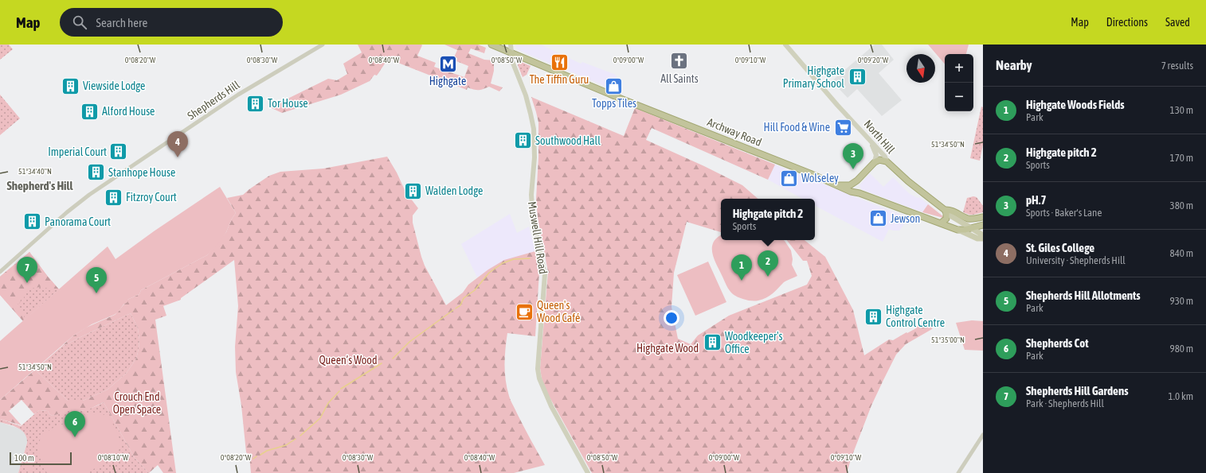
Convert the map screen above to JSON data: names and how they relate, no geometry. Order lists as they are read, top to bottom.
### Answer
{
  "streets": {
    "highway": ["Archway Road", "North Hill"],
    "main road": ["Muswell Hill Road"],
    "street": ["Shepherds Hill"]
  },
  "crossings": [
    ["Archway Road", "North Hill"],
    ["Archway Road", "Muswell Hill Road"]
  ],
  "districts": ["Shepherd's Hill"],
  "parks": ["Highgate Wood", "Queen’s Wood", "Crouch End Open Space"],
  "places": {
    "church": ["All Saints"],
    "restaurant": ["The Tiffin Guru"],
    "metro station": ["Highgate"],
    "building": [
      "Highgate Primary School",
      "Viewside Lodge",
      "Tor House",
      "Alford House",
      "Southwood Hall",
      "Imperial Court",
      "Stanhope House",
      "Walden Lodge",
      "Fitzroy Court",
      "Panorama Court",
      "Highgate Control Centre",
      "Woodkeeper's Office"
    ],
    "shop": ["Topps Tiles", "Wolseley", "Jewson"],
    "supermarket": ["Hill Food & Wine"],
    "cafe": ["Queen's Wood Café"]
  },
  "scale_bar": "100 m",
  "north": "bottom",
  "page": {
    "header": "Map",
    "search": "Search here",
    "nav": ["Map", "Directions", "Saved"],
    "heading": ["Nearby", "7 results"],
    "map_buttons": ["+", "−"],
    "list": [
      {
        "mark": "1",
        "name": "Highgate Woods Fields",
        "note": "Park",
        "value": "130 m"
      },
      {
        "mark": "2",
        "name": "Highgate pitch 2",
        "note": "Sports",
        "value": "170 m"
      },
      {
        "mark": "3",
        "name": "pH.7",
        "note": "Sports · Baker's Lane",
        "value": "380 m"
      },
      {
        "mark": "4",
        "name": "St. Giles College",
        "note": "University · Shepherds Hill",
        "value": "840 m"
      },
      {
        "mark": "5",
        "name": "Shepherds Hill Allotments",
        "note": "Park",
        "value": "930 m"
      },
      {
        "mark": "6",
        "name": "Shepherds Cot",
        "note": "Park",
        "value": "980 m"
      },
      {
        "mark": "7",
        "name": "Shepherds Hill Gardens",
        "note": "Park · Shepherds Hill",
        "value": "1.0 km"
      }
    ],
    "pins": [
      "4",
      "3",
      "2",
      "1",
      "7",
      "5",
      "6"
    ],
    "popup": ["Highgate pitch 2", "Sports"],
    "scale": "100 m"
  },
  "coordinates": [
    "0°08'20\"W",
    "0°08'30\"W",
    "0°08'40\"W",
    "0°08'50\"W",
    "0°09'00\"W",
    "0°09'10\"W",
    "0°09'20\"W",
    "51°34'50\"N",
    "51°34'40\"N",
    "51°35'00\"N",
    "0°08'10\"W"
  ]
}
